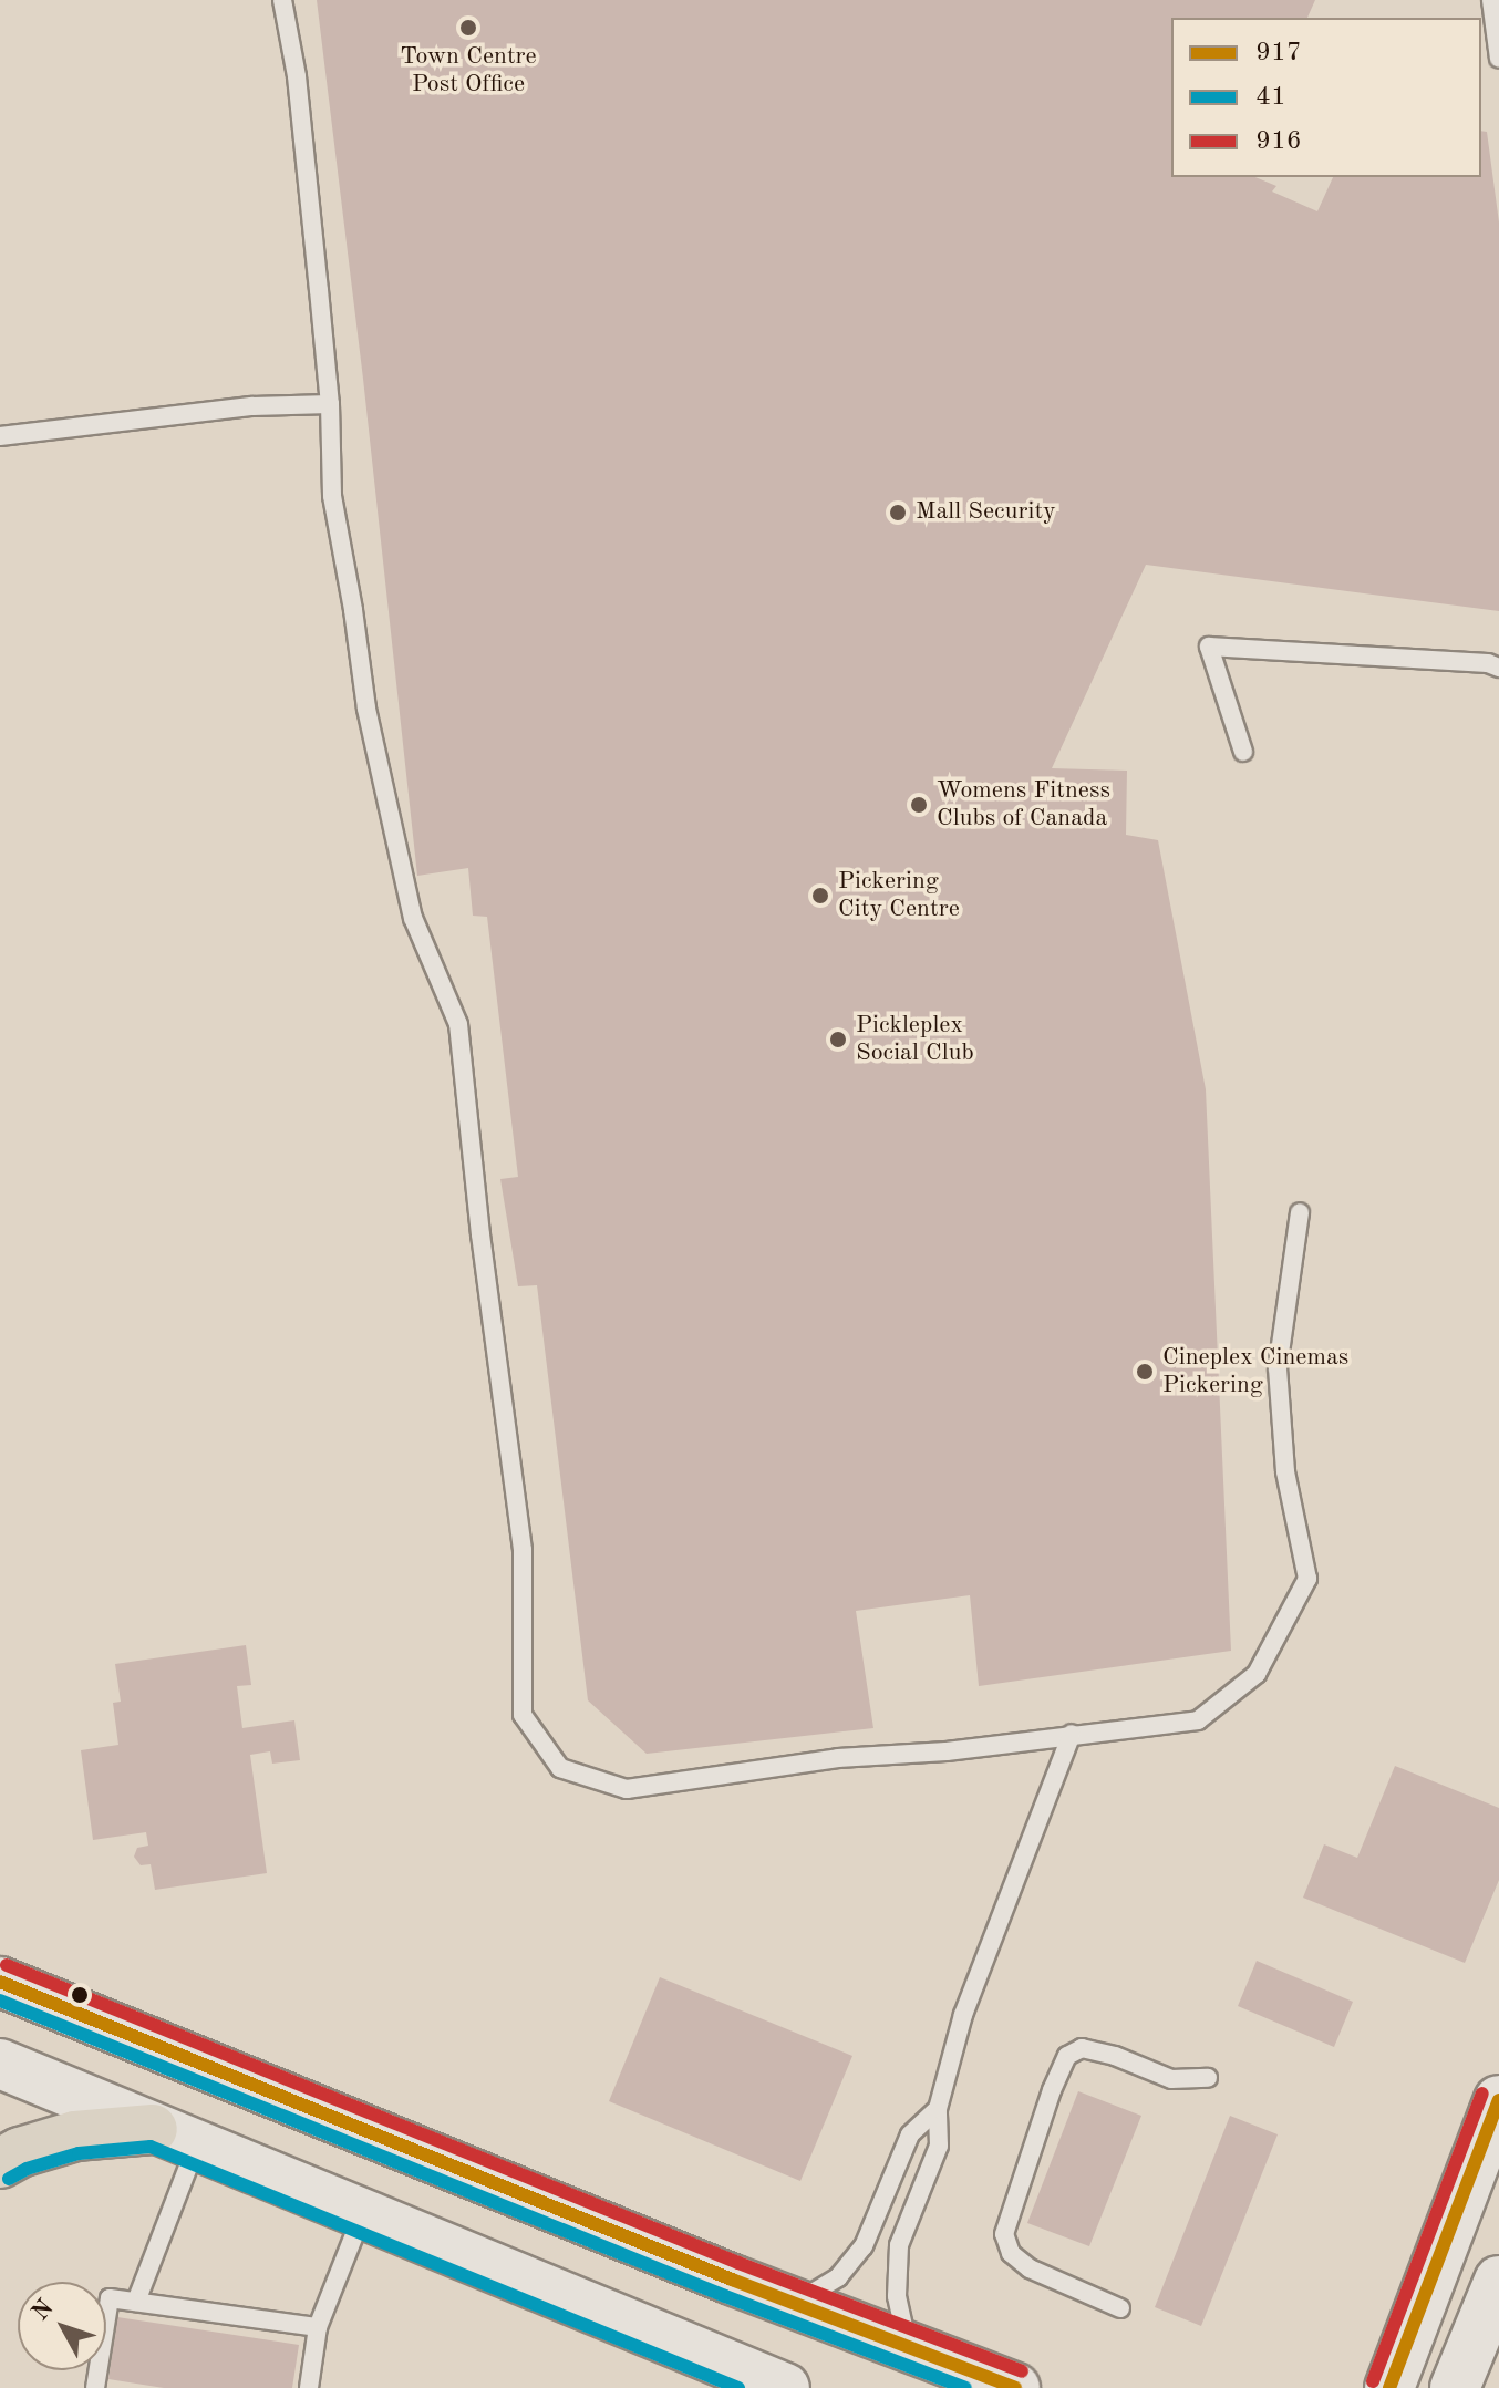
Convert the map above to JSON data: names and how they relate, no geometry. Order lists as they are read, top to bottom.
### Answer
{
  "places": [
    "Town Centre Post Office",
    "Mall Security",
    "Womens Fitness Clubs of Canada",
    "Pickering City Centre",
    "Pickleplex Social Club",
    "Cineplex Cinemas Pickering"
  ],
  "lines": ["transit line 916", "transit line 917", "transit line 41"],
  "legend": ["917", "41", "916"],
  "north": "top left"
}
